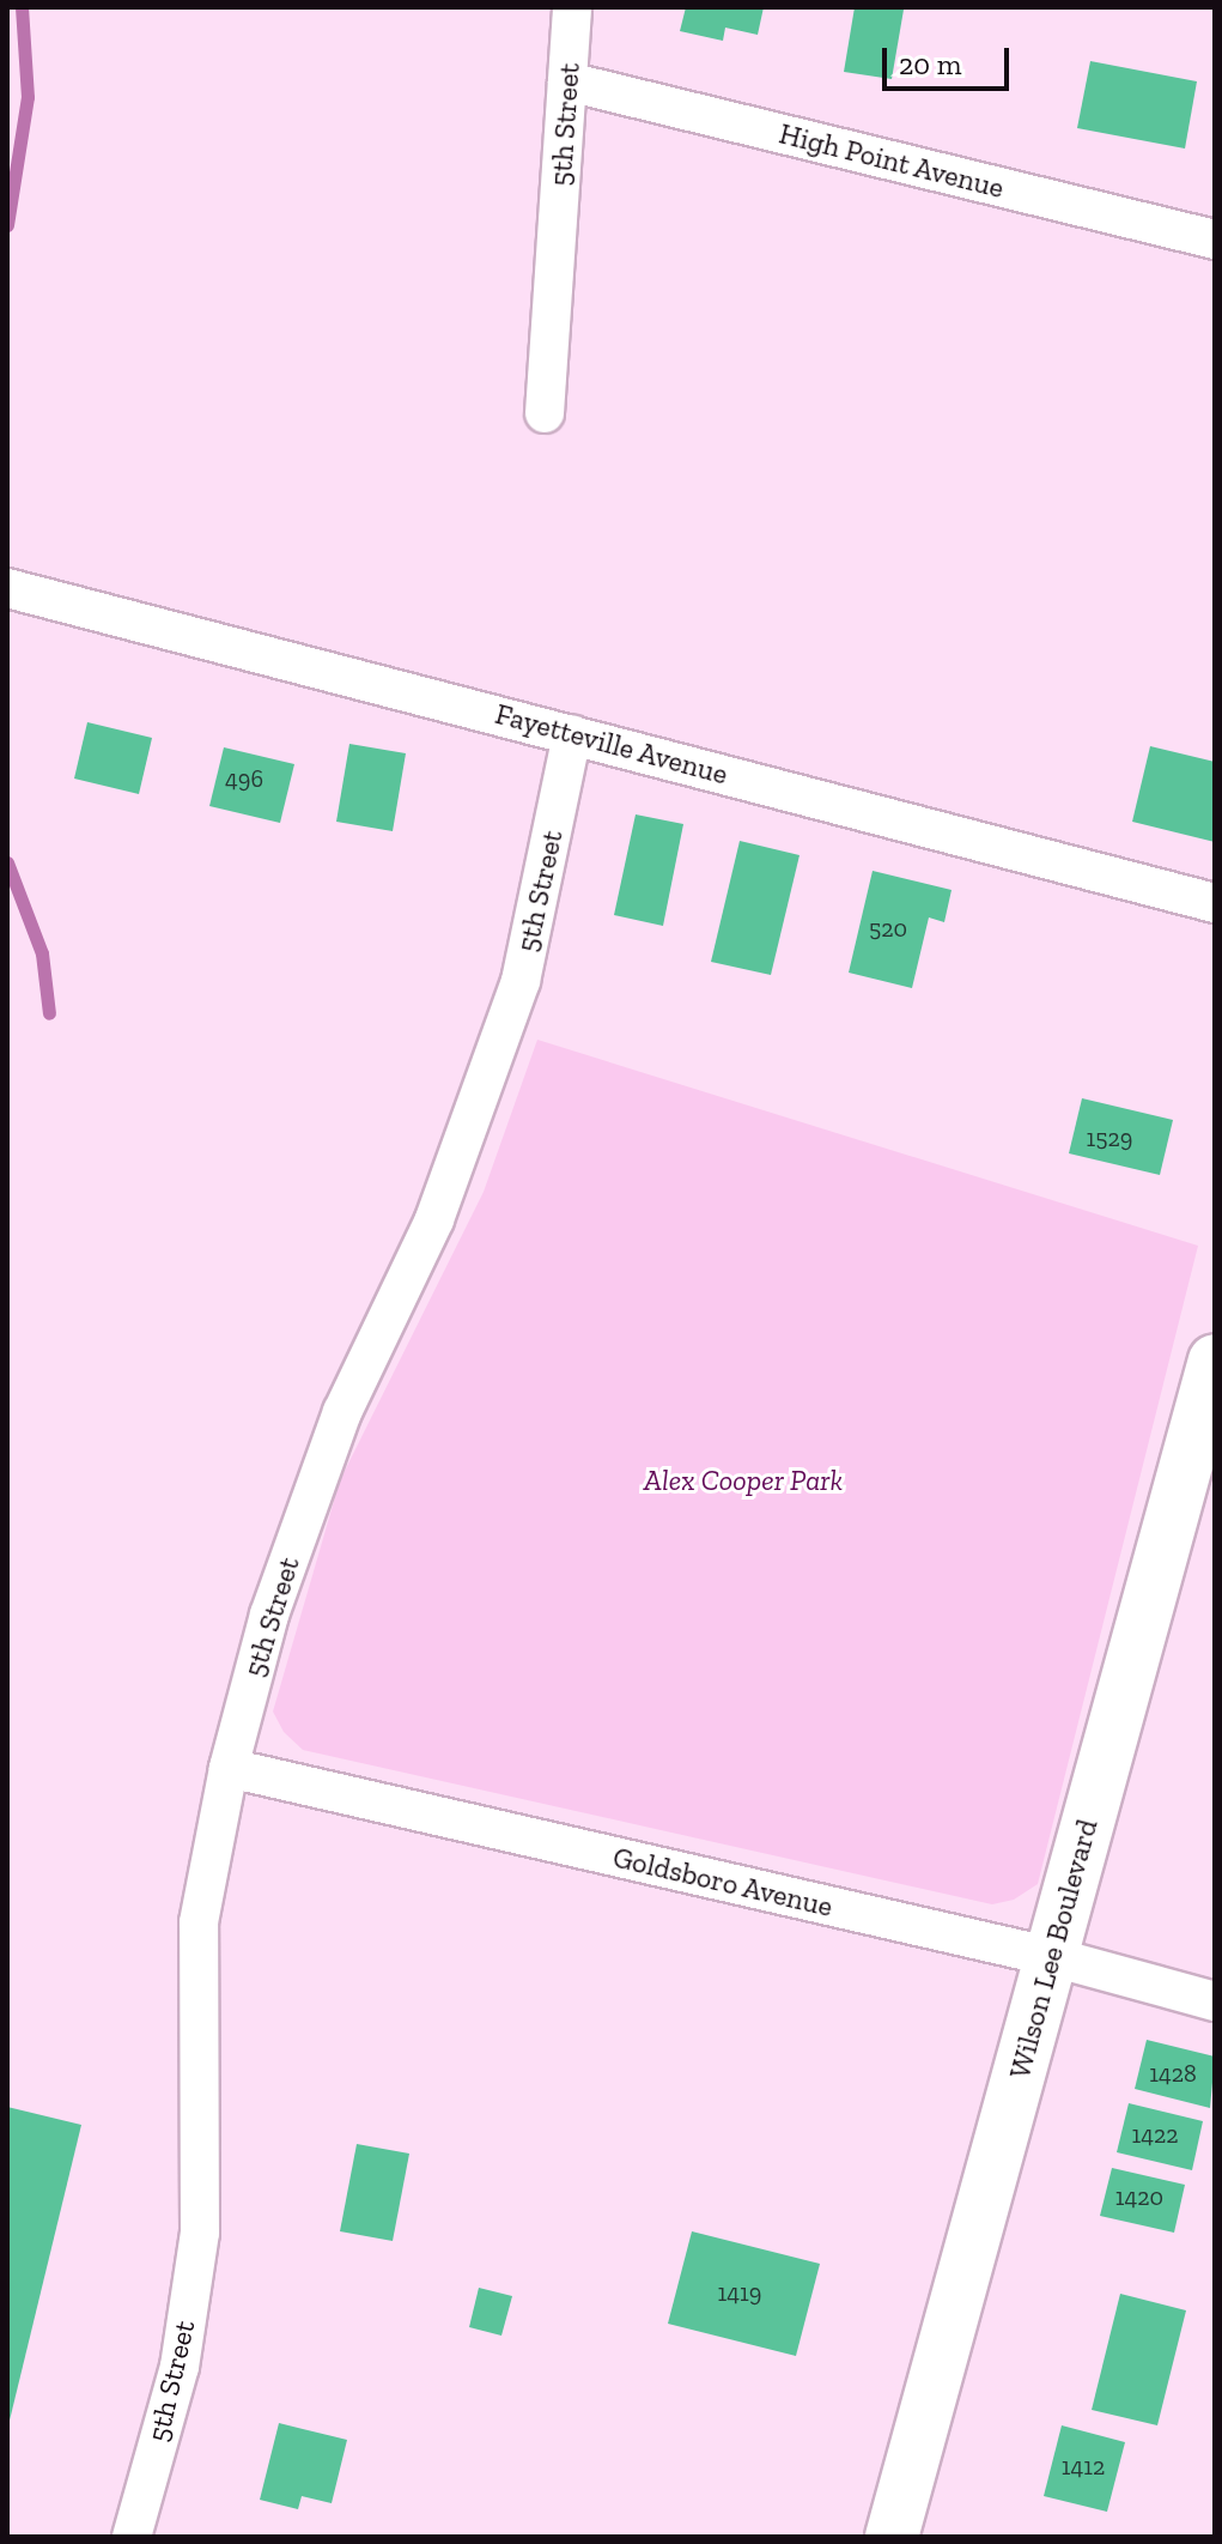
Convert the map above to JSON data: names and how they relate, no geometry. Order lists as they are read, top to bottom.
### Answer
{
  "streets": {
    "street": [
      "5th Street",
      "High Point Avenue",
      "Fayetteville Avenue",
      "Goldsboro Avenue",
      "Wilson Lee Boulevard"
    ]
  },
  "crossings": [
    ["5th Street", "High Point Avenue"],
    ["5th Street", "Fayetteville Avenue"],
    ["5th Street", "Goldsboro Avenue"],
    ["Goldsboro Avenue", "Wilson Lee Boulevard"]
  ],
  "parks": ["Alex Cooper Park"],
  "house_numbers": [
    "496",
    "520",
    "1529",
    "1428",
    "1422",
    "1420",
    "1419",
    "1412"
  ],
  "scale_bar": "20 m"
}
